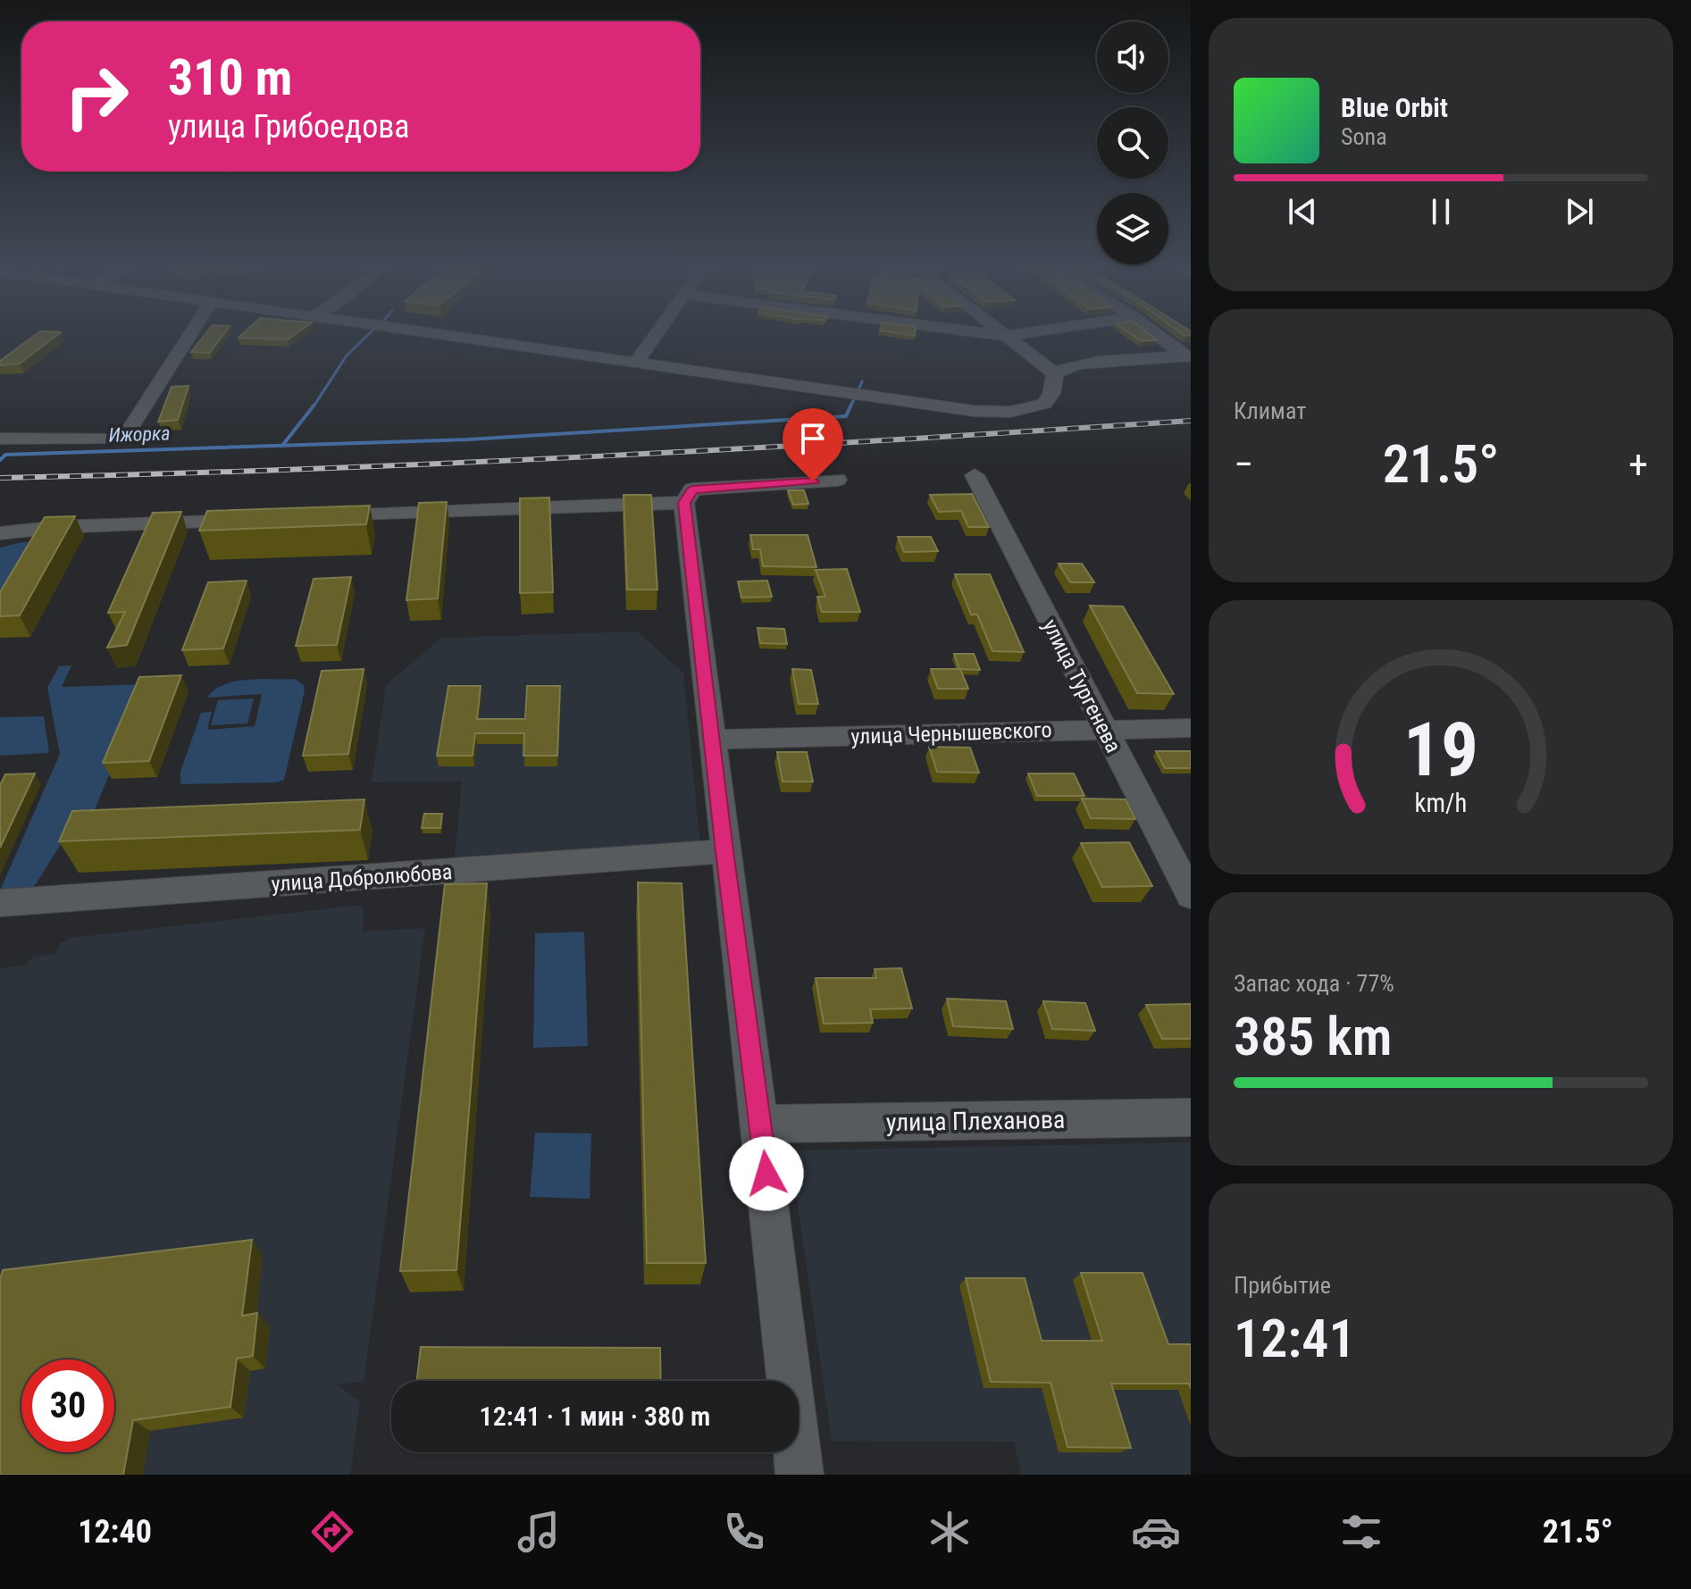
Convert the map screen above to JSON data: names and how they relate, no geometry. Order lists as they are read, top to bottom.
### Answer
{
  "streets": {
    "street": [
      "улица Тургенева",
      "улица Чернышевского",
      "улица Добролюбова",
      "улица Плеханова"
    ]
  },
  "crossings": [
    ["улица Тургенева", "улица Чернышевского"]
  ],
  "water": ["Ижорка"],
  "page": {
    "turn": ["310 m", "улица Грибоедова"],
    "song": ["Blue Orbit", "Sona"],
    "tile": [
      "Климат",
      ["Запас хода · 77%", "385 km"],
      ["Прибытие", "12:41"]
    ],
    "heat": ["−", "21.5°", "+"],
    "limit": "30",
    "trip": "12:41 · 1 мин · 380 m",
    "tabs": ["12:40", "21.5°"],
    "gauge": ["19", "km/h"]
  }
}
